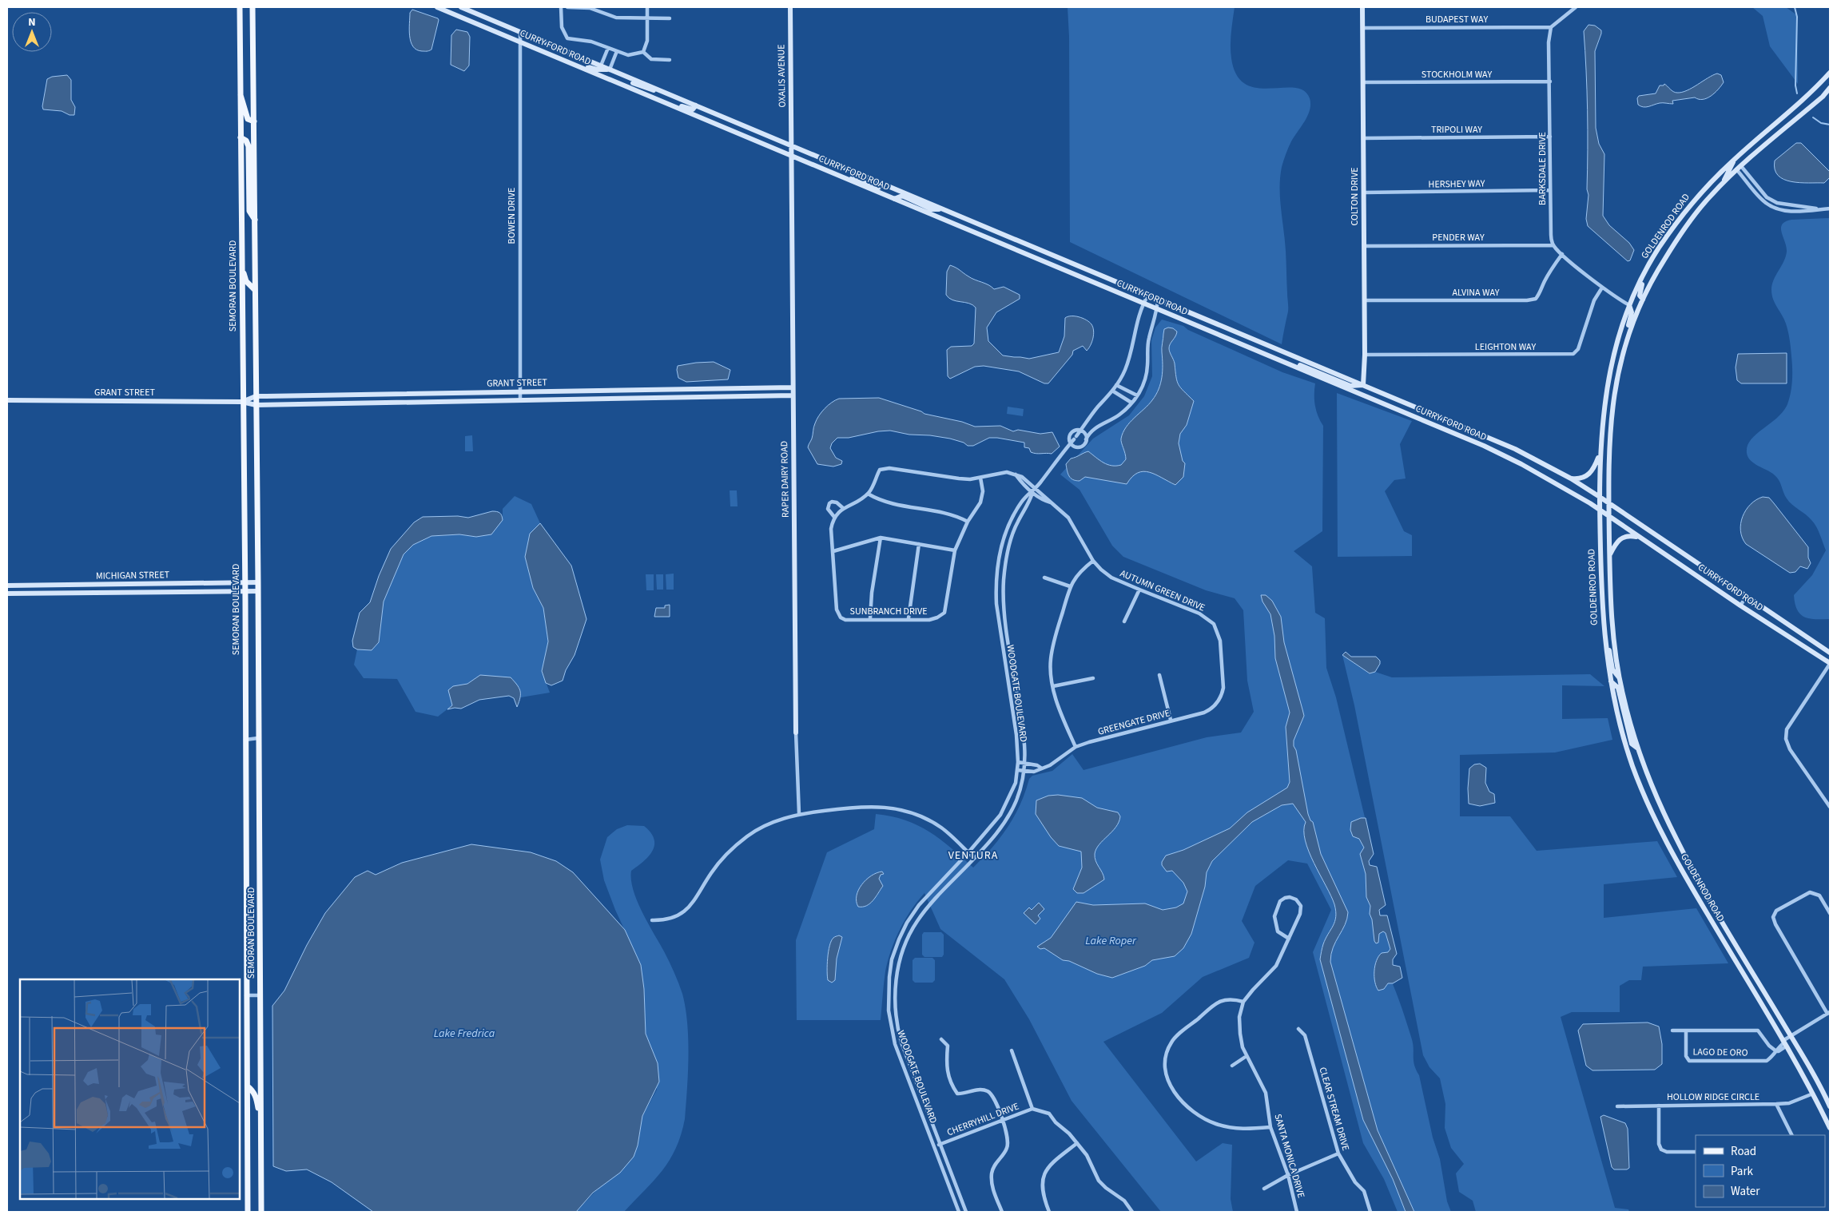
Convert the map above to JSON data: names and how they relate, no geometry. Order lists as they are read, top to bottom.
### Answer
{
  "streets": {
    "main road": [
      "CURRY FORD ROAD",
      "OXALIS AVENUE",
      "COLTON DRIVE",
      "GOLDENROD ROAD",
      "SEMORAN BOULEVARD",
      "GRANT STREET",
      "RAPER DAIRY ROAD",
      "MICHIGAN STREET"
    ],
    "street": [
      "BUDAPEST WAY",
      "STOCKHOLM WAY",
      "TRIPOLI WAY",
      "BARKSDALE DRIVE",
      "HERSHEY WAY",
      "BOWEN DRIVE",
      "PENDER WAY",
      "ALVINA WAY",
      "LEIGHTON WAY",
      "AUTUMN GREEN DRIVE",
      "SUNBRANCH DRIVE",
      "WOODGATE BOULEVARD",
      "GREENGATE DRIVE",
      "LAGO DE ORO",
      "HOLLOW RIDGE CIRCLE",
      "CLEAR STREAM DRIVE",
      "CHERRYHILL DRIVE",
      "SANTA MONICA DRIVE"
    ]
  },
  "crossings": [
    ["BUDAPEST WAY", "BARKSDALE DRIVE"],
    ["BUDAPEST WAY", "COLTON DRIVE"],
    ["CURRY FORD ROAD", "OXALIS AVENUE"],
    ["CURRY FORD ROAD", "COLTON DRIVE"],
    ["CURRY FORD ROAD", "BOWEN DRIVE"],
    ["CURRY FORD ROAD", "GOLDENROD ROAD"],
    ["CURRY FORD ROAD", "RAPER DAIRY ROAD"],
    ["CURRY FORD ROAD", "WOODGATE BOULEVARD"],
    ["STOCKHOLM WAY", "BARKSDALE DRIVE"],
    ["STOCKHOLM WAY", "COLTON DRIVE"],
    ["OXALIS AVENUE", "RAPER DAIRY ROAD"],
    ["TRIPOLI WAY", "BARKSDALE DRIVE"],
    ["TRIPOLI WAY", "COLTON DRIVE"],
    ["BARKSDALE DRIVE", "HERSHEY WAY"],
    ["BARKSDALE DRIVE", "PENDER WAY"],
    ["HERSHEY WAY", "COLTON DRIVE"],
    ["COLTON DRIVE", "PENDER WAY"],
    ["COLTON DRIVE", "ALVINA WAY"],
    ["COLTON DRIVE", "LEIGHTON WAY"],
    ["BOWEN DRIVE", "GRANT STREET"],
    ["GOLDENROD ROAD", "LAGO DE ORO"],
    ["GOLDENROD ROAD", "HOLLOW RIDGE CIRCLE"],
    ["SEMORAN BOULEVARD", "GRANT STREET"],
    ["SEMORAN BOULEVARD", "MICHIGAN STREET"],
    ["GRANT STREET", "RAPER DAIRY ROAD"],
    ["AUTUMN GREEN DRIVE", "WOODGATE BOULEVARD"],
    ["AUTUMN GREEN DRIVE", "GREENGATE DRIVE"],
    ["WOODGATE BOULEVARD", "GREENGATE DRIVE"],
    ["WOODGATE BOULEVARD", "CHERRYHILL DRIVE"]
  ],
  "districts": ["VENTURA"],
  "water": ["Lake Roper", "Lake Fredrica"],
  "legend": ["Road", "Park", "Water"],
  "north": "top"
}
